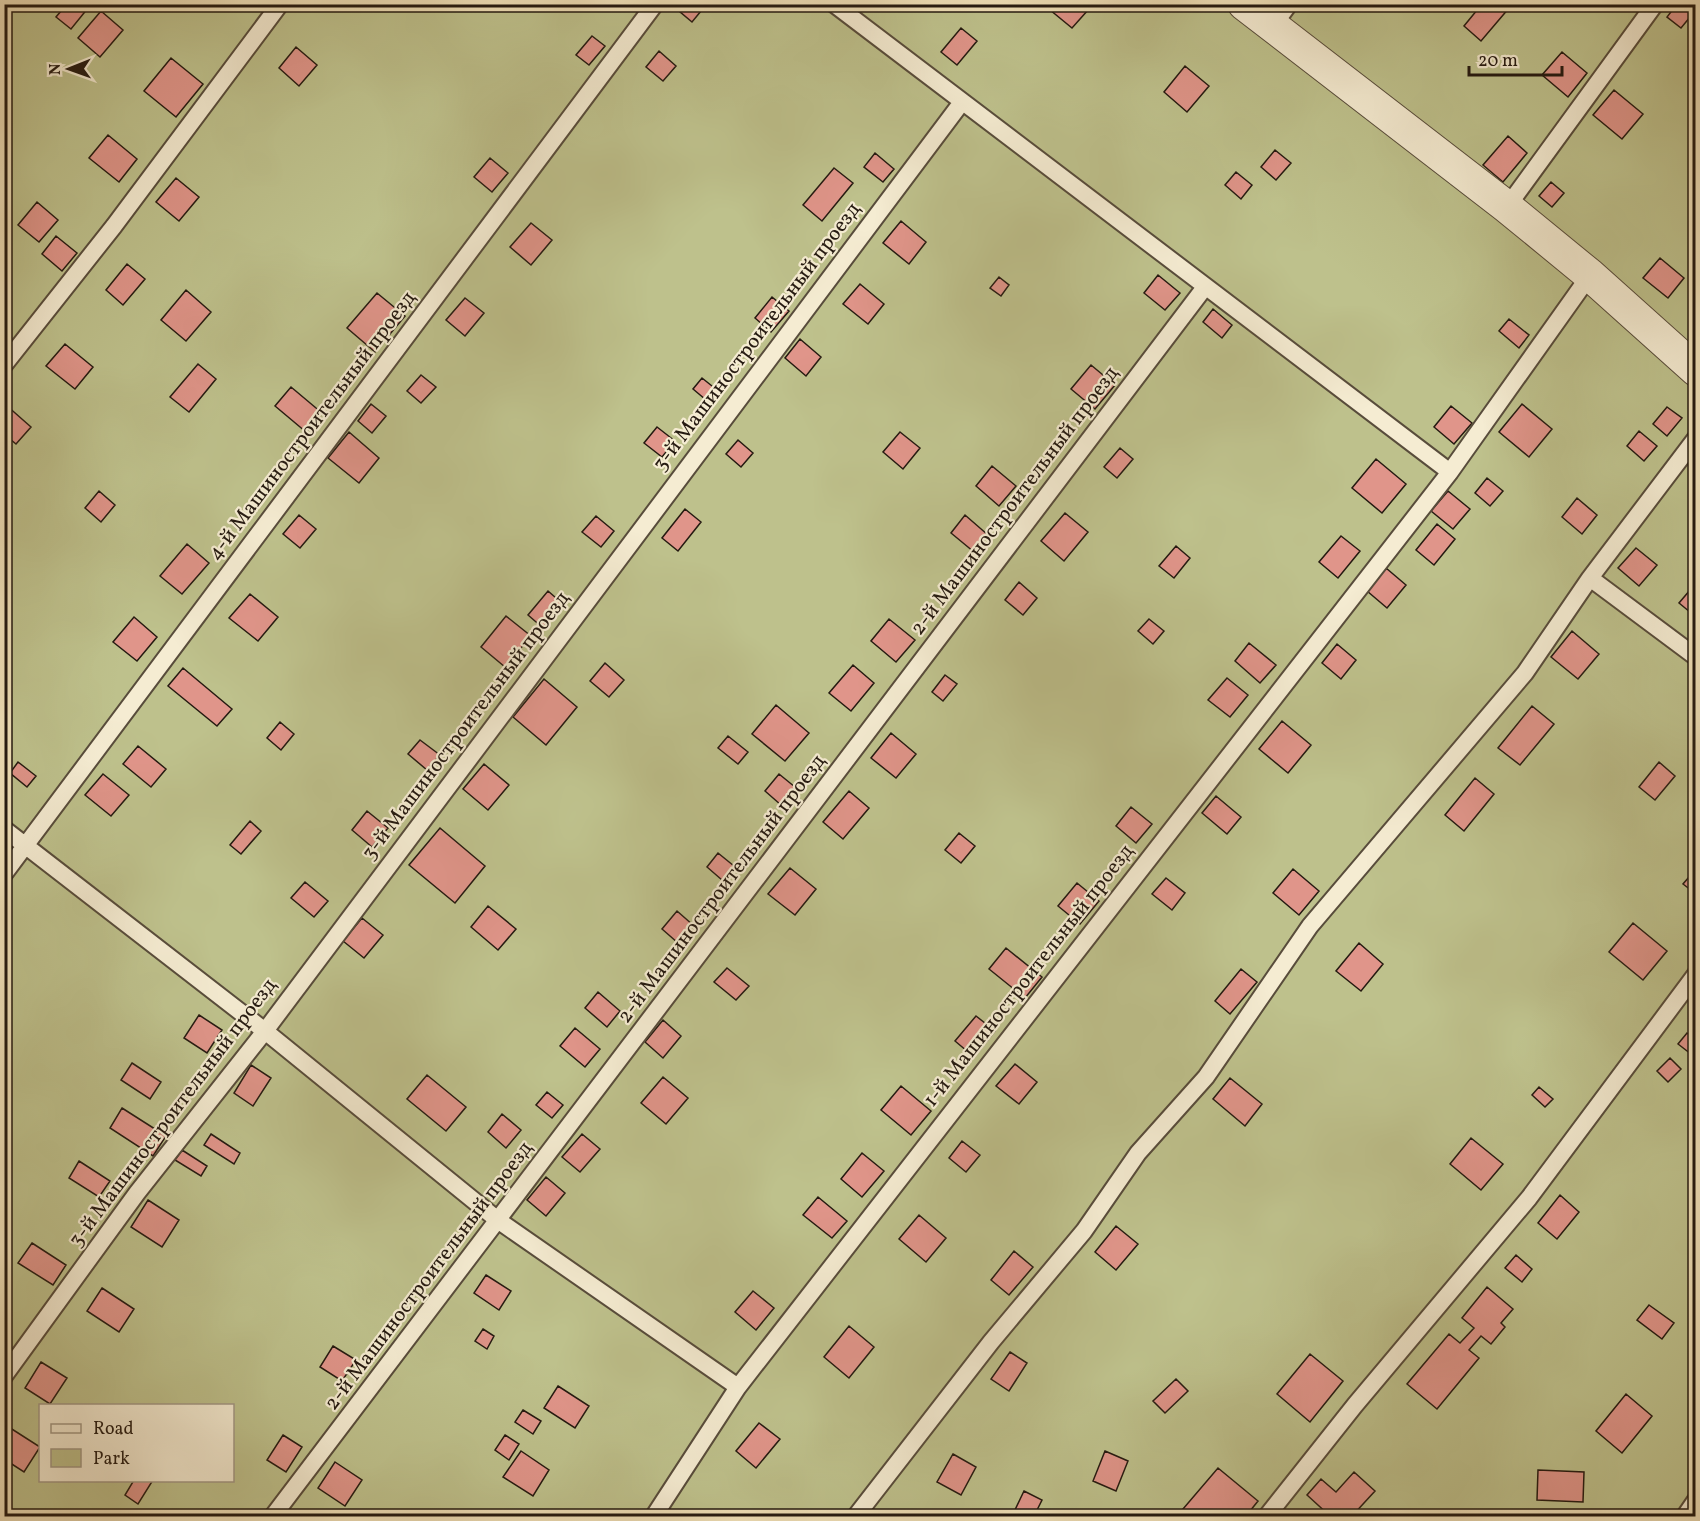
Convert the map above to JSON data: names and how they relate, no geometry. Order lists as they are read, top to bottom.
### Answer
{
  "streets": {
    "lane": [
      "3-й Машиностроительный проезд",
      "4-й Машиностроительный проезд",
      "2-й Машиностроительный проезд",
      "1-й Машиностроительный проезд"
    ]
  },
  "legend": ["Road", "Park"],
  "scale_bar": "20 m",
  "north": "left"
}
